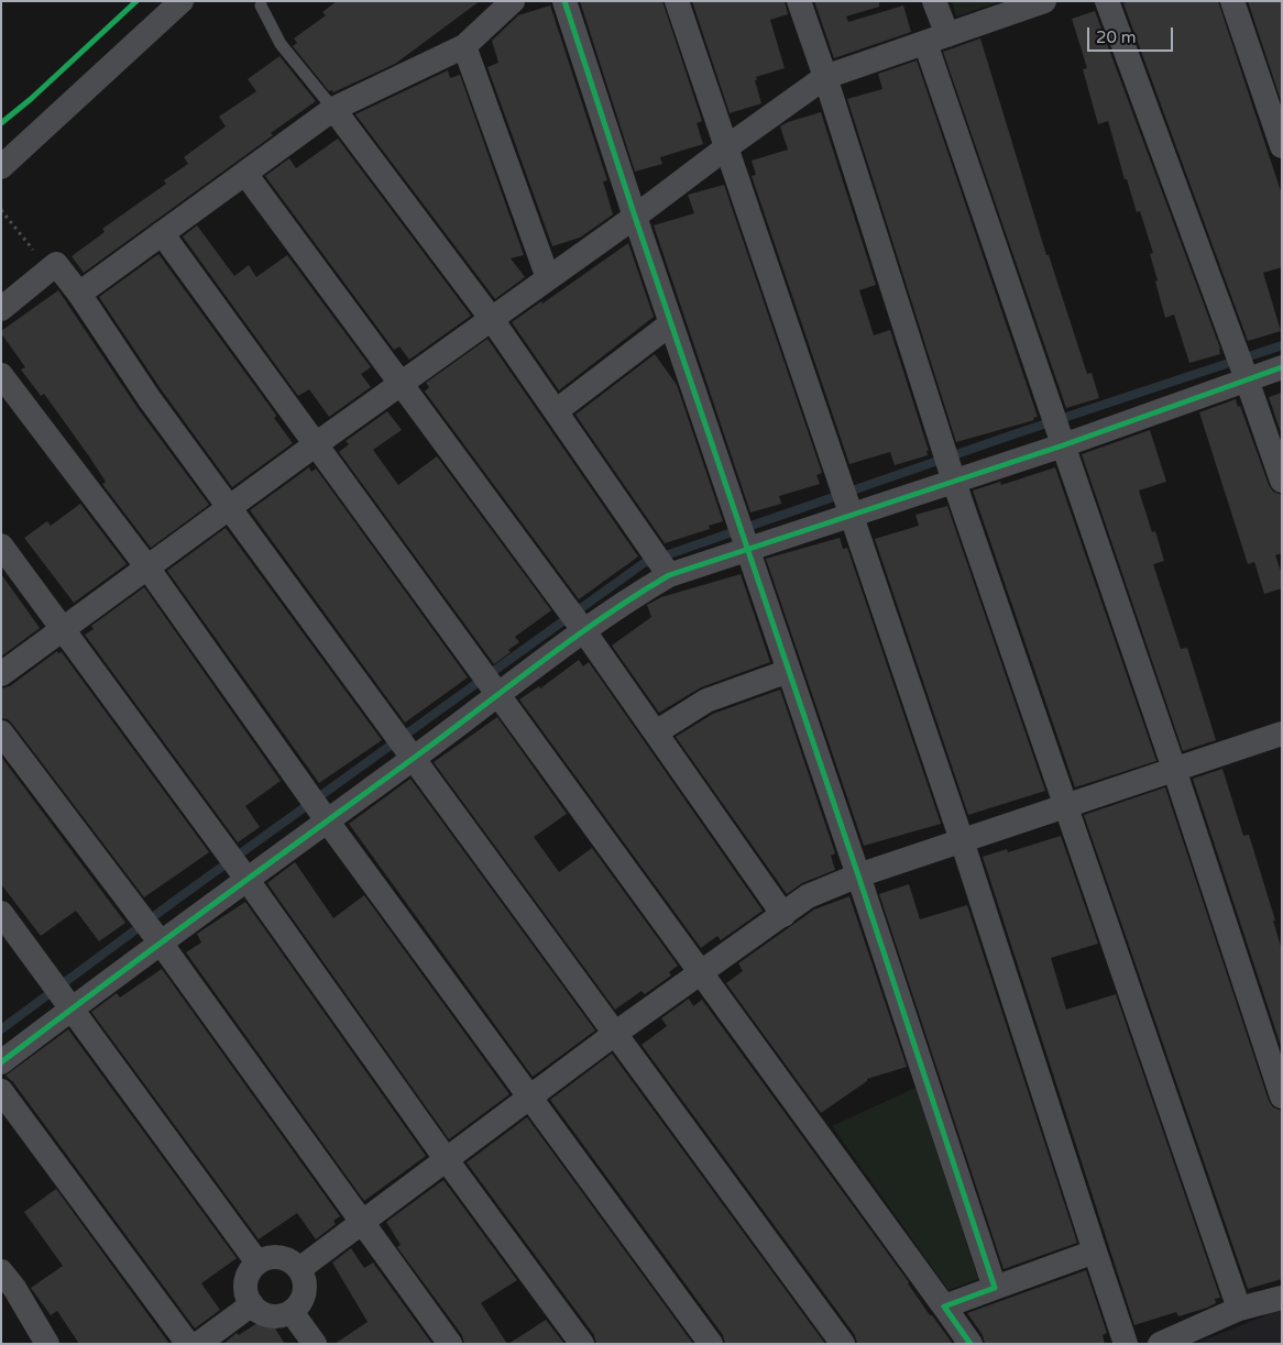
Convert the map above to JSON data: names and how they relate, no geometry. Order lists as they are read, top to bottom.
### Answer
{
  "scale_bar": "20 m"
}
